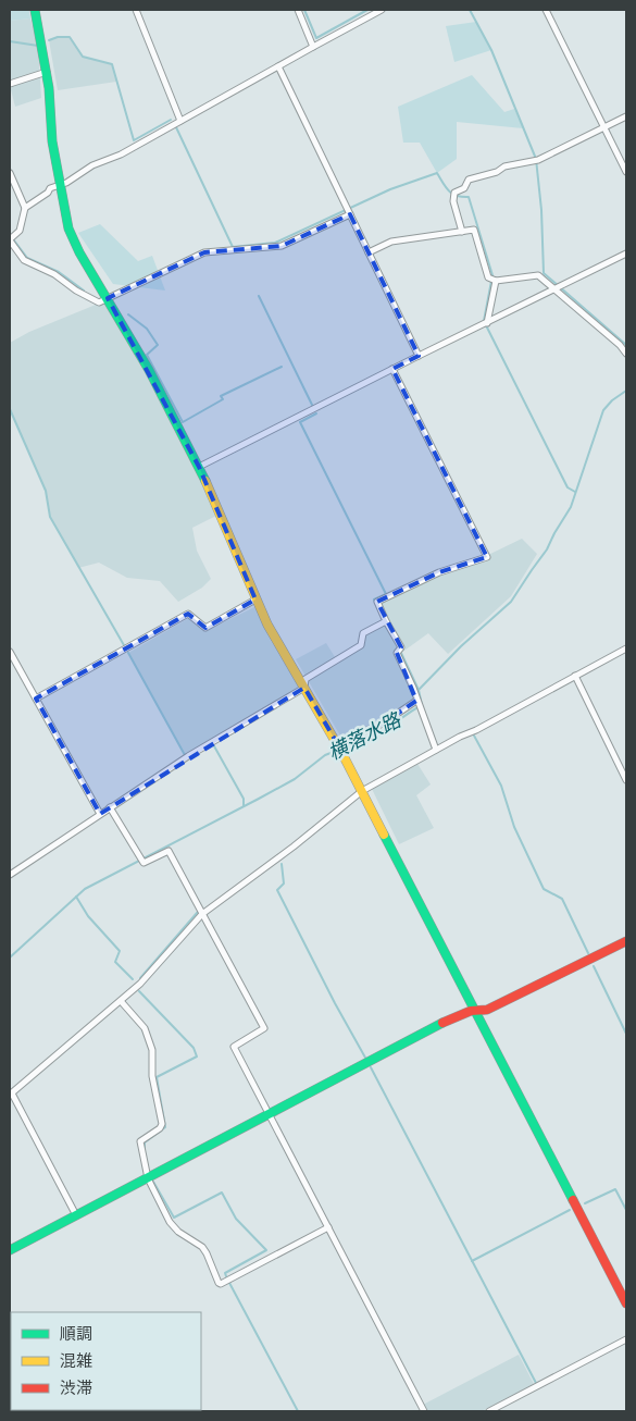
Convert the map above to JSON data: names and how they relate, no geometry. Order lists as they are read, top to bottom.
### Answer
{
  "water": ["横落水路"],
  "legend": ["順調", "混雑", "渋滞"]
}
